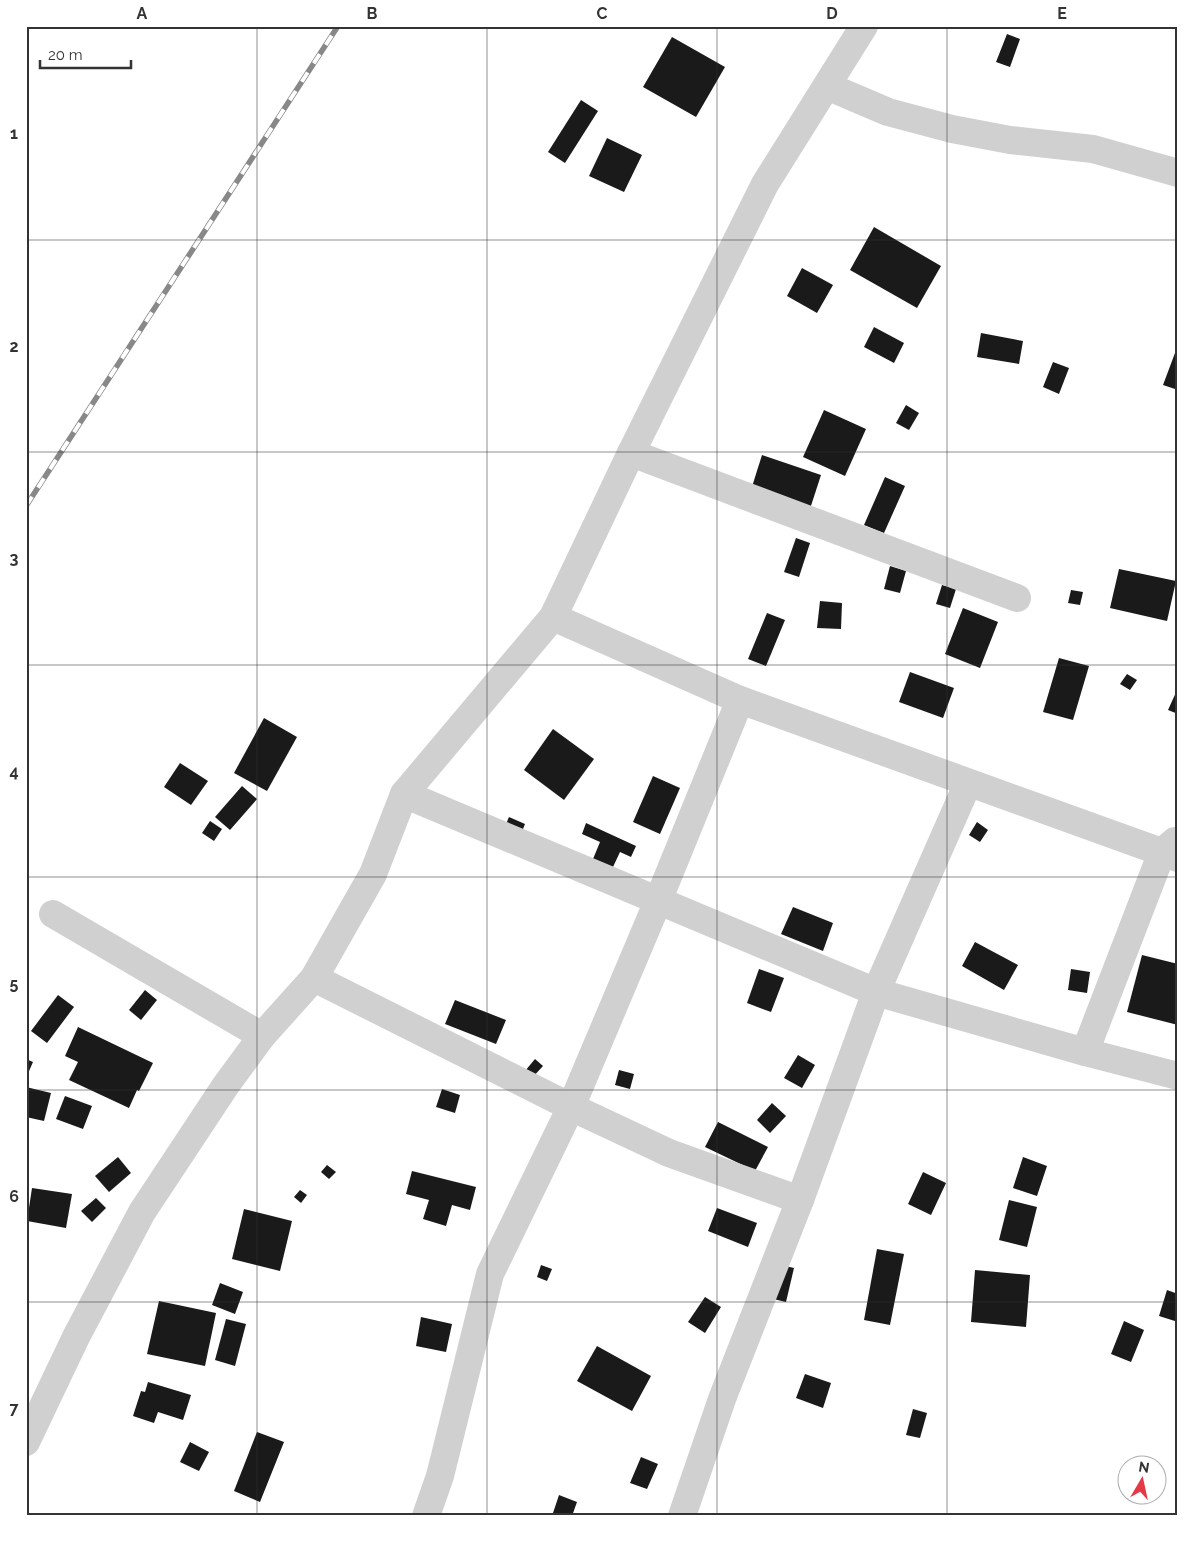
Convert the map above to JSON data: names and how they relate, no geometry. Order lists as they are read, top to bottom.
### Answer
{
  "scale_bar": "20 m",
  "north": "top",
  "grid": {
    "columns": [
      "A",
      "B",
      "C",
      "D",
      "E"
    ],
    "rows": [
      "1",
      "2",
      "3",
      "4",
      "5",
      "6",
      "7"
    ]
  }
}
